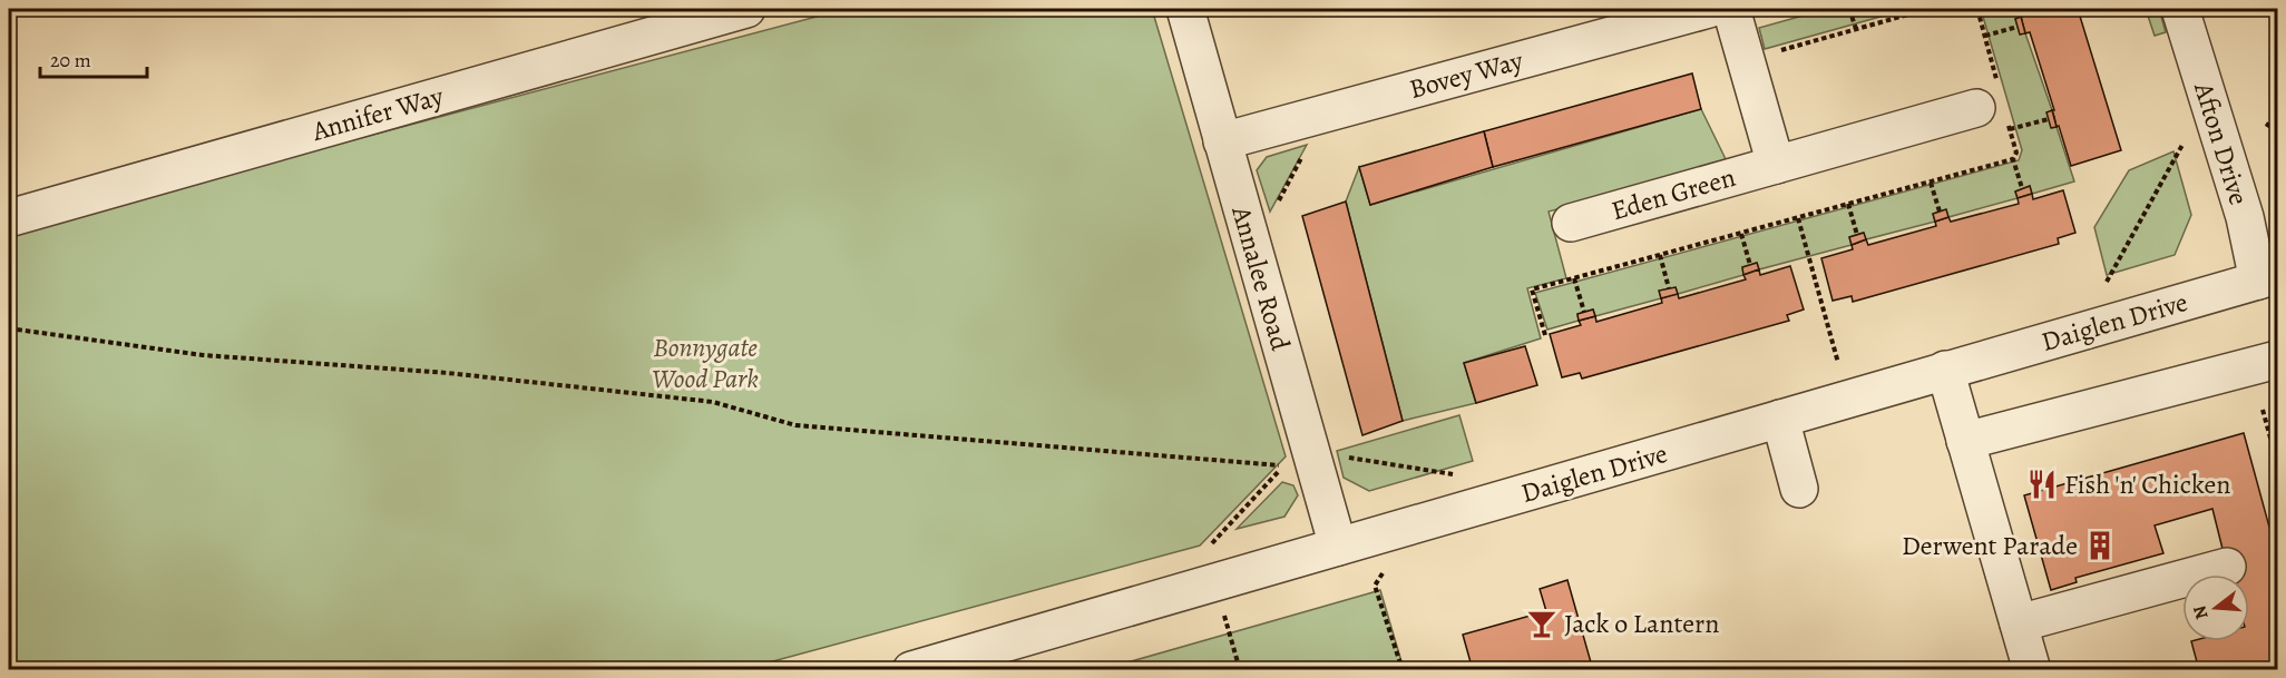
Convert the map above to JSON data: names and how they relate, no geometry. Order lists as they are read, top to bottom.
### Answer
{
  "streets": {
    "street": [
      "Bovey Way",
      "Annifer Way",
      "Afton Drive",
      "Eden Green",
      "Annalee Road",
      "Daiglen Drive"
    ]
  },
  "crossings": [
    ["Bovey Way", "Annalee Road"],
    ["Afton Drive", "Daiglen Drive"],
    ["Annalee Road", "Daiglen Drive"]
  ],
  "parks": ["Bonnygate Wood Park"],
  "places": {
    "restaurant": ["Fish 'n' Chicken"],
    "building": ["Derwent Parade"],
    "bar": ["Jack o Lantern"]
  },
  "scale_bar": "20 m",
  "north": "left"
}
